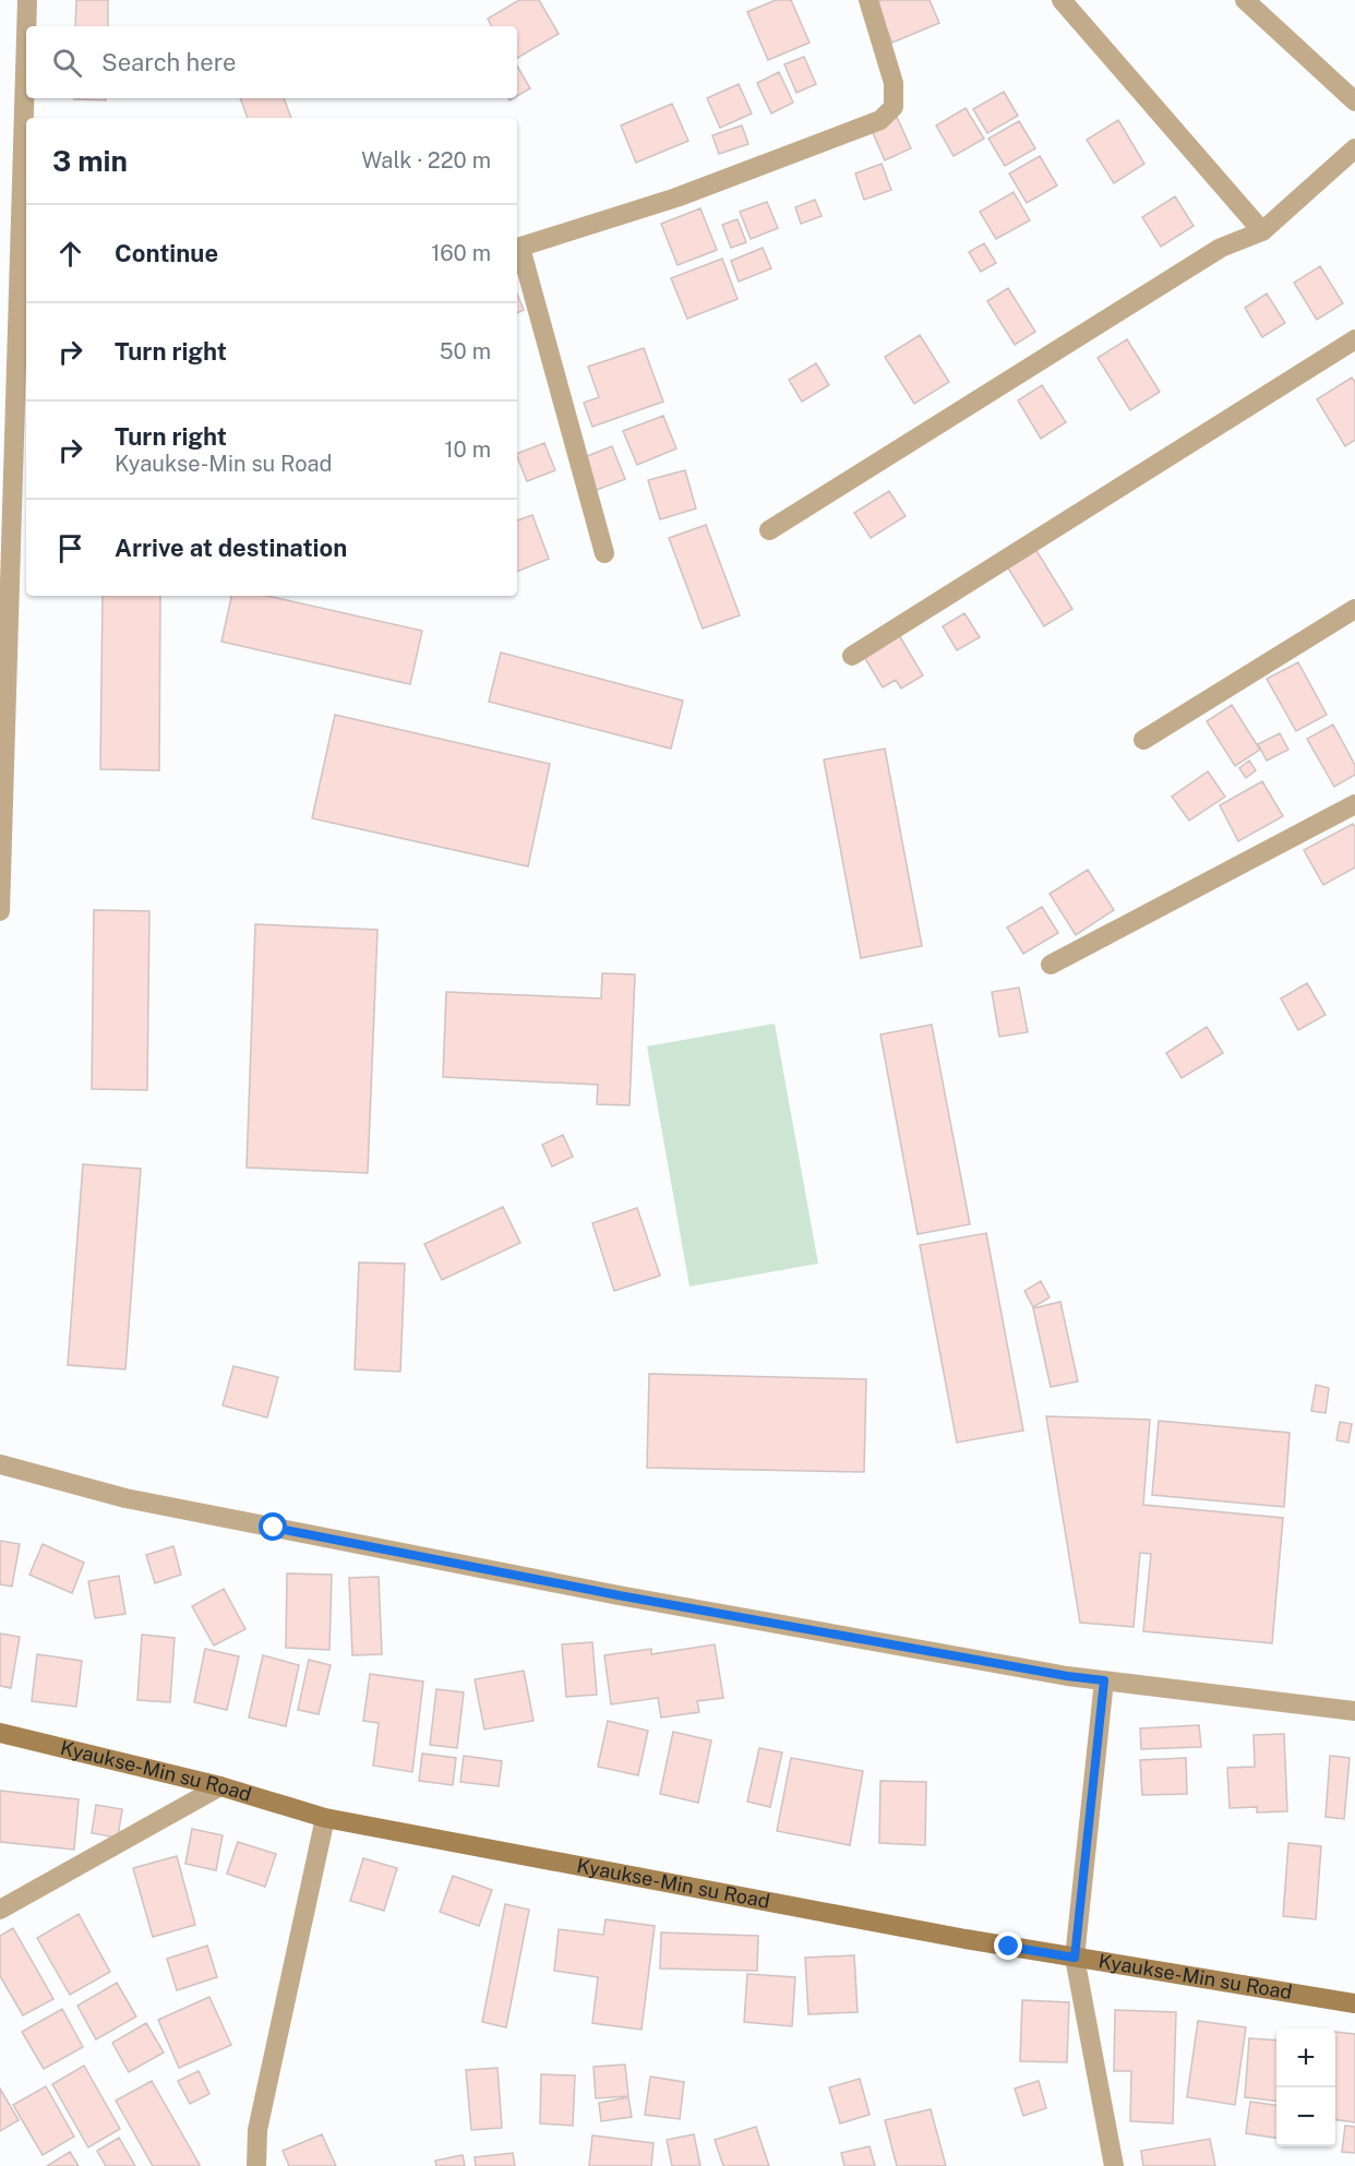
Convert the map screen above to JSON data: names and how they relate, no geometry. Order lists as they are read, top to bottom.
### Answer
{
  "streets": {
    "street": ["Kyaukse-Min su Road"]
  },
  "page": {
    "search": "Search here",
    "heading": ["3 min", "Walk · 220 m"],
    "list": [
      ["Continue", "160 m"],
      ["Turn right", "50 m"],
      ["Turn right", "Kyaukse-Min su Road", "10 m"],
      "Arrive at destination"
    ],
    "map_buttons": ["+", "−"]
  }
}
